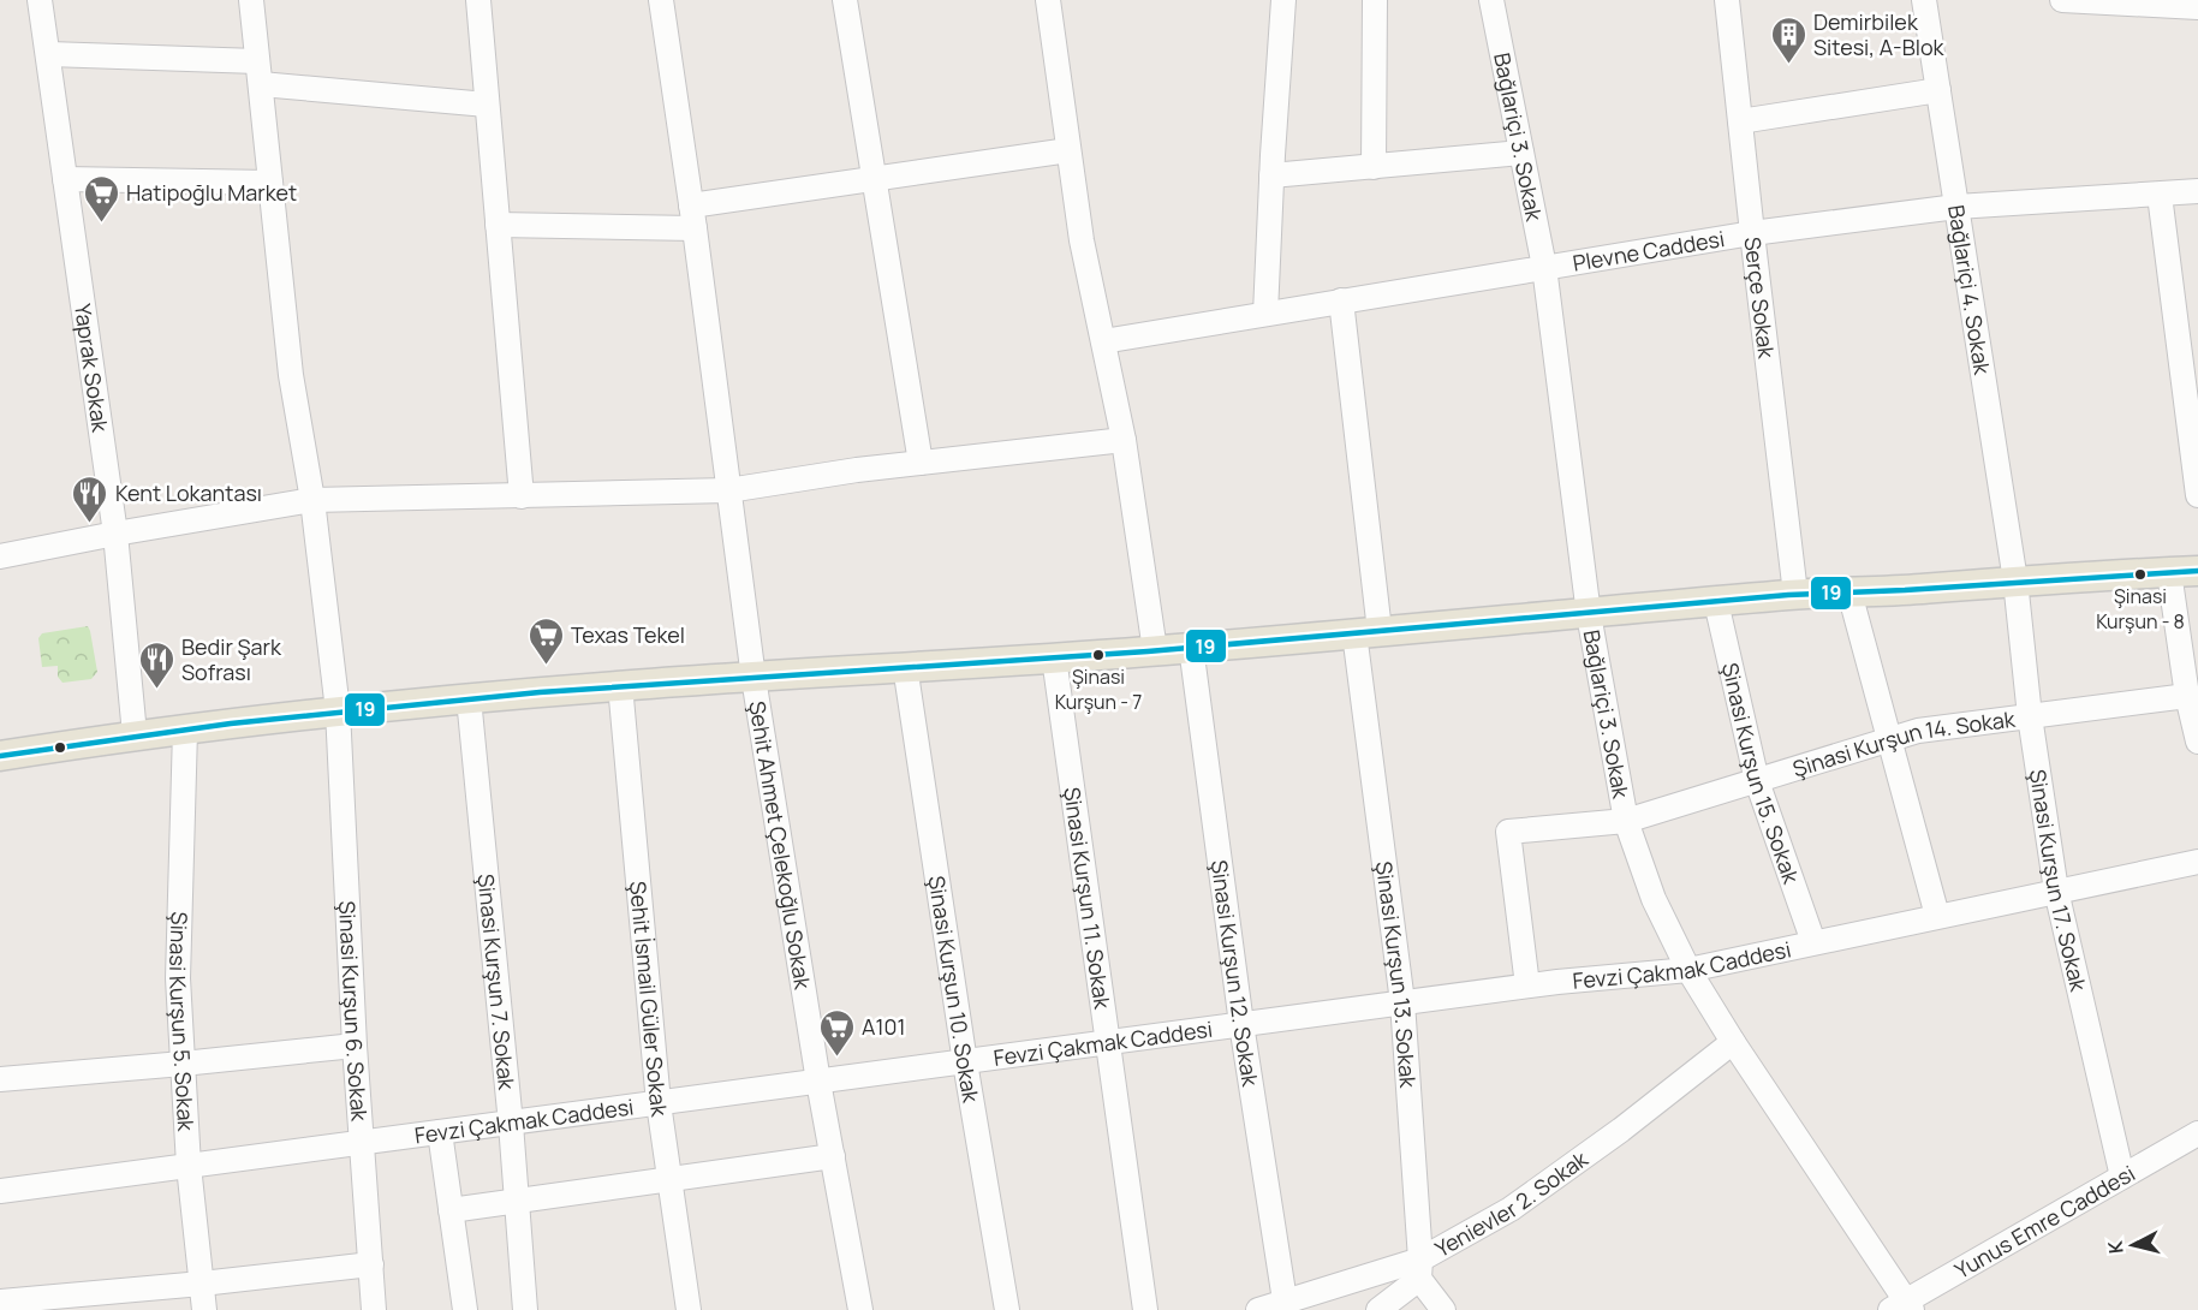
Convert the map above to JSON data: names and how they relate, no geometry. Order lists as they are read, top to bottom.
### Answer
{
  "streets": {
    "street": [
      "Bağlariçi 3. Sokak",
      "Plevne Caddesi",
      "Bağlariçi 4. Sokak",
      "Serçe Sokak",
      "Yaprak Sokak",
      "Şinasi Kurşun 14. Sokak",
      "Şinasi Kurşun 15. Sokak",
      "Şehit Ahmet Çelekoğlu Sokak",
      "Şinasi Kurşun 17. Sokak",
      "Şinasi Kurşun 11. Sokak",
      "Fevzi Çakmak Caddesi",
      "Şinasi Kurşun 12. Sokak",
      "Şinasi Kurşun 13. Sokak",
      "Şinasi Kurşun 7. Sokak",
      "Şinasi Kurşun 10. Sokak",
      "Şehit İsmail Güler Sokak",
      "Şinasi Kurşun 6. Sokak",
      "Şinasi Kurşun 5. Sokak",
      "Yenievler 2. Sokak",
      "Yunus Emre Caddesi"
    ]
  },
  "crossings": [
    ["Bağlariçi 3. Sokak", "Plevne Caddesi"],
    ["Bağlariçi 3. Sokak", "Şinasi Kurşun 14. Sokak"],
    ["Bağlariçi 3. Sokak", "Fevzi Çakmak Caddesi"],
    ["Bağlariçi 3. Sokak", "Yenievler 2. Sokak"],
    ["Bağlariçi 3. Sokak", "Yunus Emre Caddesi"],
    ["Plevne Caddesi", "Bağlariçi 4. Sokak"],
    ["Plevne Caddesi", "Serçe Sokak"],
    ["Plevne Caddesi", "Şinasi Kurşun 13. Sokak"],
    ["Bağlariçi 4. Sokak", "Şinasi Kurşun 17. Sokak"],
    ["Şinasi Kurşun 14. Sokak", "Şinasi Kurşun 15. Sokak"],
    ["Şinasi Kurşun 14. Sokak", "Şinasi Kurşun 17. Sokak"],
    ["Şinasi Kurşun 14. Sokak", "Fevzi Çakmak Caddesi"],
    ["Şinasi Kurşun 15. Sokak", "Fevzi Çakmak Caddesi"],
    ["Şehit Ahmet Çelekoğlu Sokak", "Fevzi Çakmak Caddesi"],
    ["Şinasi Kurşun 17. Sokak", "Fevzi Çakmak Caddesi"],
    ["Şinasi Kurşun 17. Sokak", "Yunus Emre Caddesi"],
    ["Şinasi Kurşun 11. Sokak", "Fevzi Çakmak Caddesi"],
    ["Fevzi Çakmak Caddesi", "Şinasi Kurşun 12. Sokak"],
    ["Fevzi Çakmak Caddesi", "Şinasi Kurşun 13. Sokak"],
    ["Fevzi Çakmak Caddesi", "Şinasi Kurşun 7. Sokak"],
    ["Fevzi Çakmak Caddesi", "Şinasi Kurşun 10. Sokak"],
    ["Fevzi Çakmak Caddesi", "Şehit İsmail Güler Sokak"],
    ["Fevzi Çakmak Caddesi", "Şinasi Kurşun 6. Sokak"],
    ["Fevzi Çakmak Caddesi", "Şinasi Kurşun 5. Sokak"],
    ["Şinasi Kurşun 12. Sokak", "Yenievler 2. Sokak"],
    ["Şinasi Kurşun 13. Sokak", "Yenievler 2. Sokak"]
  ],
  "places": {
    "building": ["Demirbilek Sitesi, A-Blok"],
    "supermarket": ["Hatipoğlu Market", "Texas Tekel", "A101"],
    "restaurant": ["Kent Lokantası", "Bedir Şark Sofrası"],
    "other": ["Şinasi Kurşun - 8", "Şinasi Kurşun - 7"]
  },
  "lines": ["transit line 19"],
  "north": "left"
}
